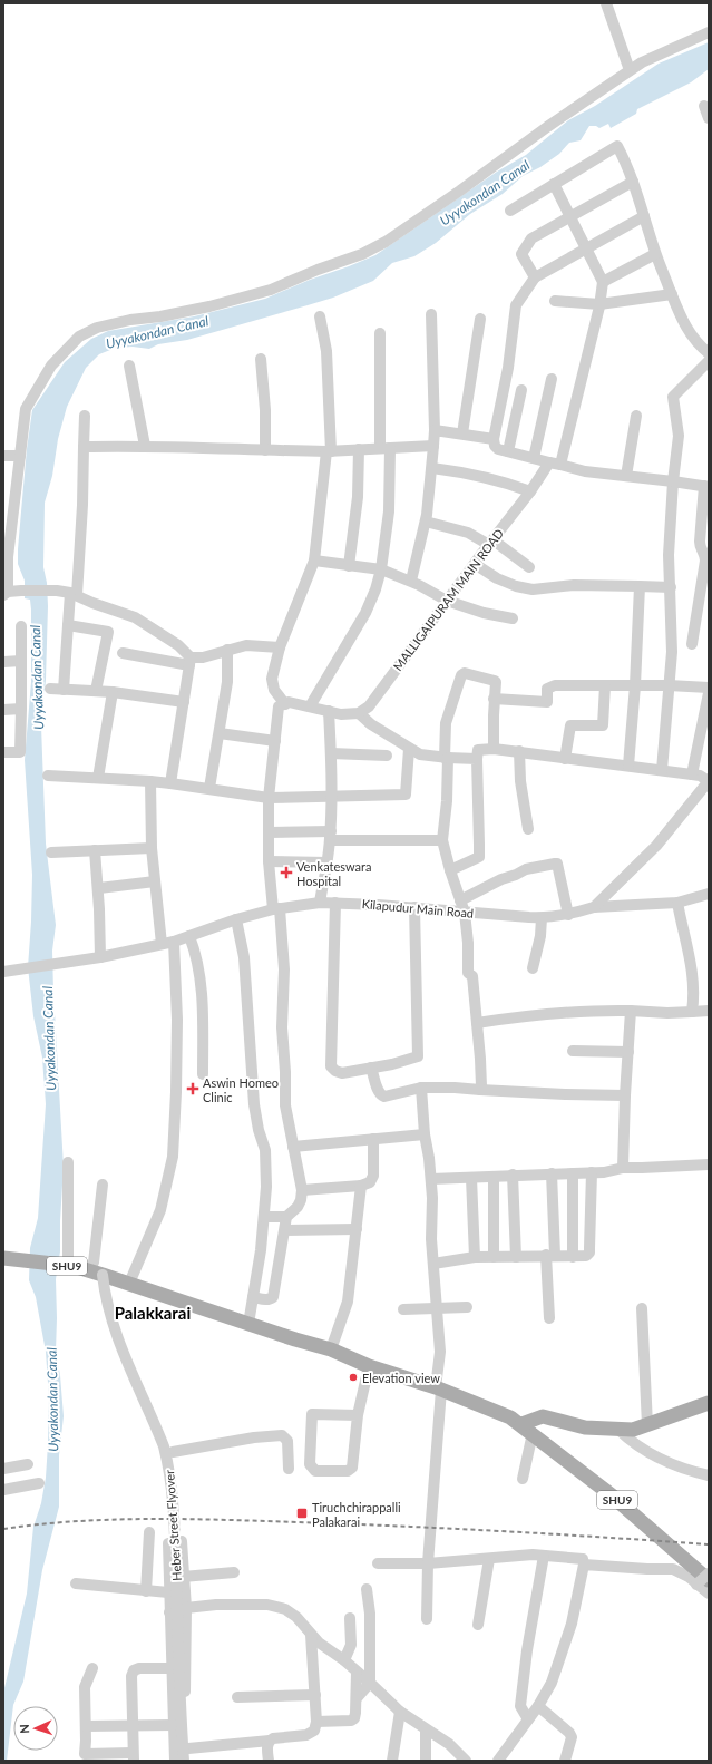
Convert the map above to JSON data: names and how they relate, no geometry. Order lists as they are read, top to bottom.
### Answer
{
  "streets": {
    "main road": ["SHU9"],
    "street": ["MALLIGAIPURAM MAIN ROAD", "Kilapudur Main Road", "Heber Street Flyover"]
  },
  "crossings": [
    ["SHU9", "Heber Street Flyover"]
  ],
  "districts": ["Palakkarai"],
  "water": ["Uyyakondan Canal"],
  "places": {
    "health": ["Venkateswara Hospital", "Aswin Homeo Clinic"],
    "other": ["Elevation view"],
    "transit": ["Tiruchchirappalli Palakarai"]
  },
  "north": "left"
}
